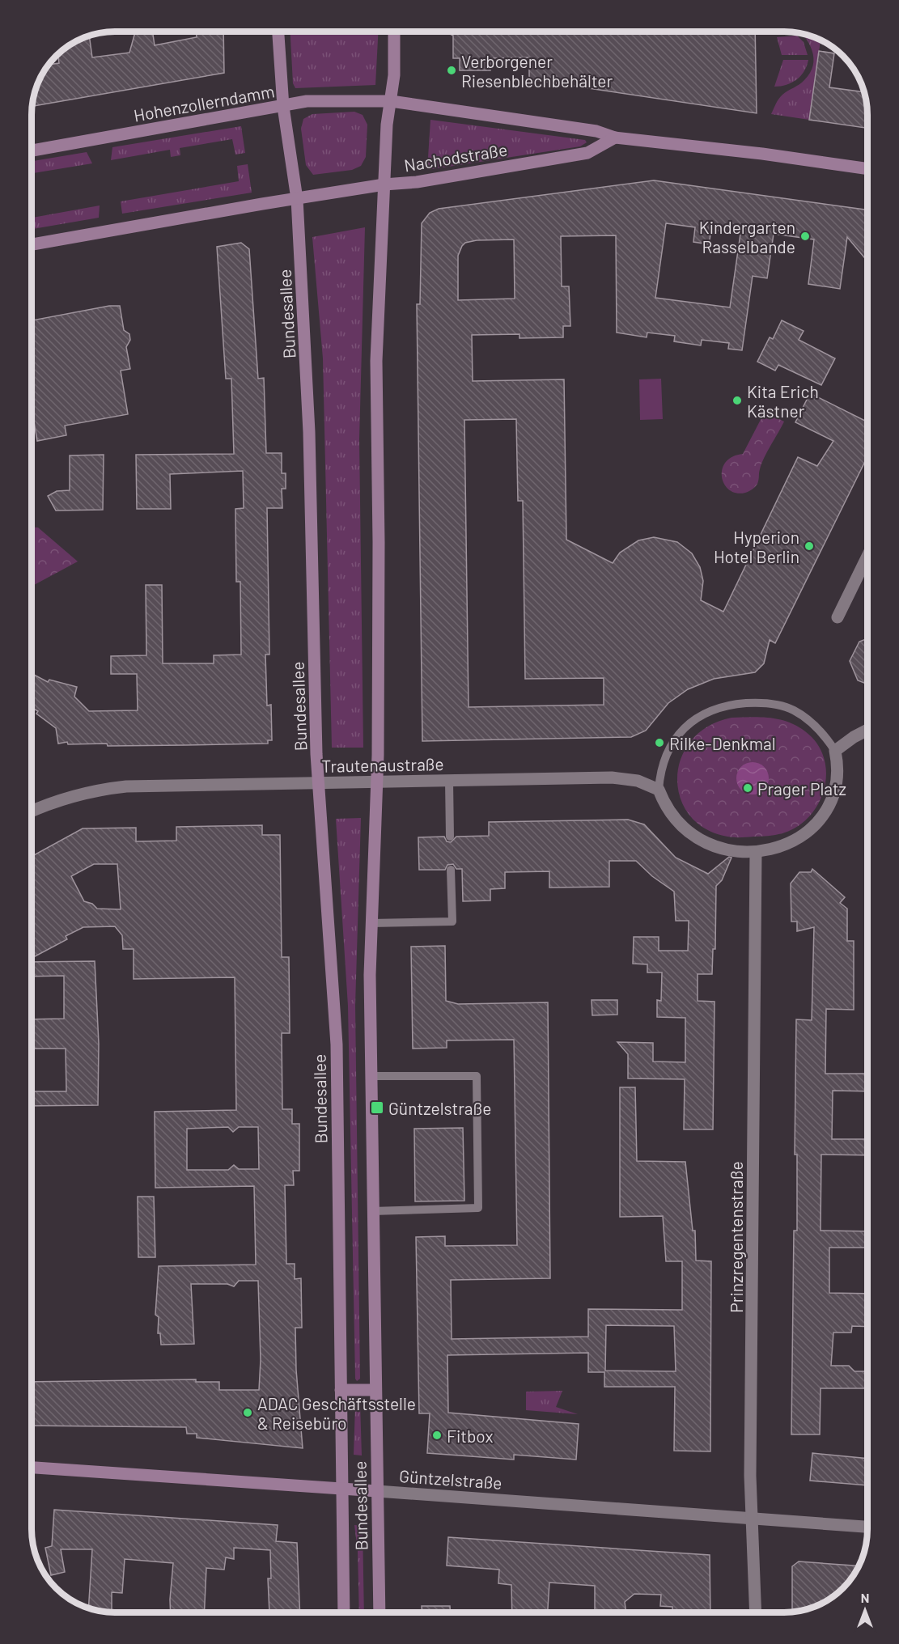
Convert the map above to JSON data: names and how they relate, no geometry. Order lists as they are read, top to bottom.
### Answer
{
  "streets": {
    "main road": [
      "Hohenzollerndamm",
      "Nachodstraße",
      "Bundesallee",
      "Güntzelstraße"
    ],
    "street": ["Trautenaustraße", "Prinzregentenstraße"]
  },
  "crossings": [
    ["Hohenzollerndamm", "Nachodstraße"],
    ["Hohenzollerndamm", "Bundesallee"],
    ["Nachodstraße", "Bundesallee"],
    ["Bundesallee", "Trautenaustraße"],
    ["Bundesallee", "Güntzelstraße"],
    ["Trautenaustraße", "Prinzregentenstraße"],
    ["Prinzregentenstraße", "Güntzelstraße"]
  ],
  "places": {
    "other": [
      "Verborgener Riesenblechbehälter",
      "Kindergarten Rasselbande",
      "Kita Erich Kästner",
      "Hyperion Hotel Berlin",
      "Rilke-Denkmal",
      "Prager Platz",
      "ADAC Geschäftsstelle & Reisebüro",
      "Fitbox"
    ],
    "transit": ["Güntzelstraße"]
  },
  "north": "top"
}
